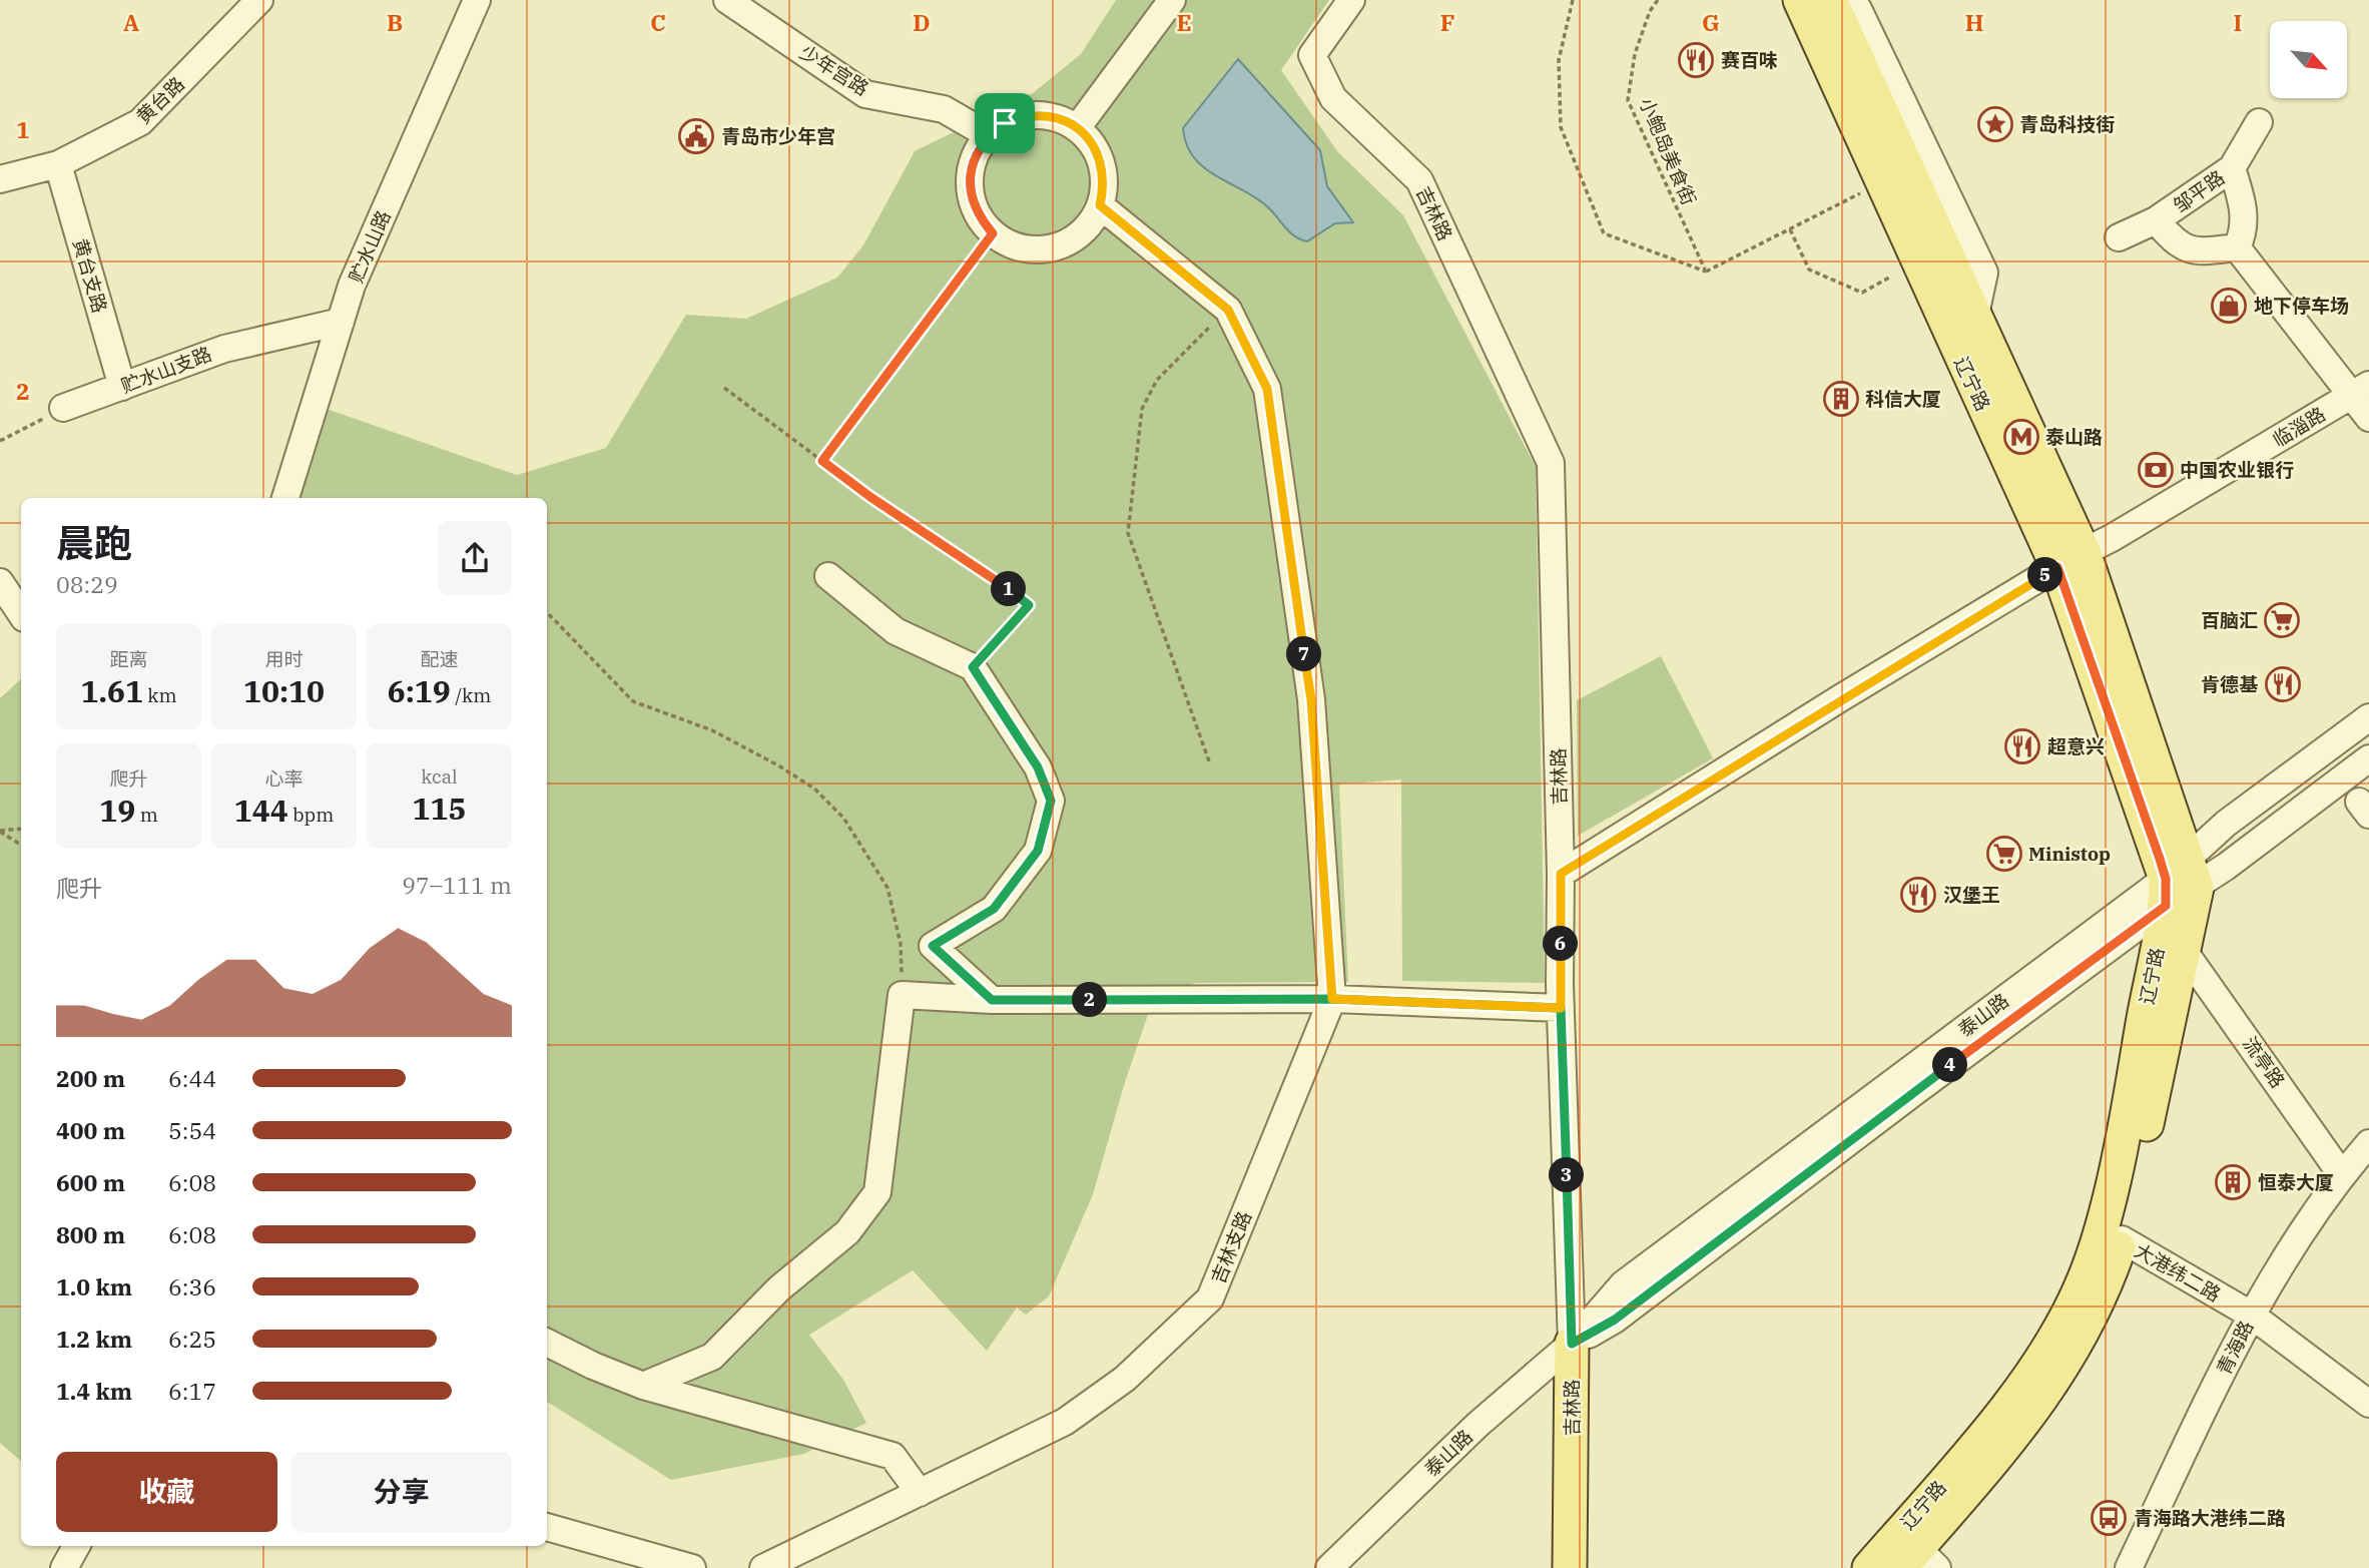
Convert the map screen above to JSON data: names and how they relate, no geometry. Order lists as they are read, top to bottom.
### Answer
{
  "streets": {
    "main road": ["吉林路", "辽宁路"],
    "street": [
      "少年宫路",
      "黄台路",
      "邹平路",
      "贮水山路",
      "黄台支路",
      "贮水山支路",
      "临淄路",
      "泰山路",
      "流亭路",
      "吉林支路",
      "大港纬二路",
      "青海路"
    ],
    "path": ["小鲍岛美食街"]
  },
  "crossings": [
    ["黄台路", "黄台支路"],
    ["吉林路", "临淄路"],
    ["吉林路", "泰山路"],
    ["贮水山路", "贮水山支路"],
    ["黄台支路", "贮水山支路"],
    ["辽宁路", "临淄路"],
    ["辽宁路", "泰山路"],
    ["辽宁路", "流亭路"],
    ["辽宁路", "大港纬二路"],
    ["流亭路", "青海路"],
    ["大港纬二路", "青海路"]
  ],
  "places": {
    "restaurant": [
      "赛百味",
      "肯德基",
      "超意兴",
      "汉堡王"
    ],
    "place": ["青岛科技街"],
    "public building": ["青岛市少年宫"],
    "shop": ["地下停车场"],
    "building": ["科信大厦", "恒泰大厦"],
    "metro station": ["泰山路"],
    "bank": ["中国农业银行"],
    "supermarket": ["百脑汇", "Ministop"],
    "bus stop": ["青海路大港纬二路"]
  },
  "north": "bottom right",
  "page": {
    "heading": ["晨跑", "08:29"],
    "pins": [
      "5",
      "1",
      "7",
      "6",
      "2",
      "4",
      "3"
    ],
    "stats": [
      ["距离", "1.61 km"],
      ["用时", "10:10"],
      ["配速", "6:19 /km"],
      ["爬升", "19 m"],
      ["心率", "144 bpm"],
      ["kcal", "115"]
    ],
    "chart": ["爬升", "97–111 m"],
    "list": [
      {
        "name": "200 m",
        "note": "6:44"
      },
      {
        "name": "400 m",
        "note": "5:54"
      },
      {
        "name": "600 m",
        "note": "6:08"
      },
      {
        "name": "800 m",
        "note": "6:08"
      },
      {
        "name": "1.0 km",
        "note": "6:36"
      },
      {
        "name": "1.2 km",
        "note": "6:25"
      },
      {
        "name": "1.4 km",
        "note": "6:17"
      }
    ],
    "buttons": ["收藏", "分享"]
  },
  "grid": {
    "columns": [
      "A",
      "B",
      "C",
      "D",
      "E",
      "F",
      "G",
      "H",
      "I"
    ],
    "rows": ["1", "2"]
  }
}
